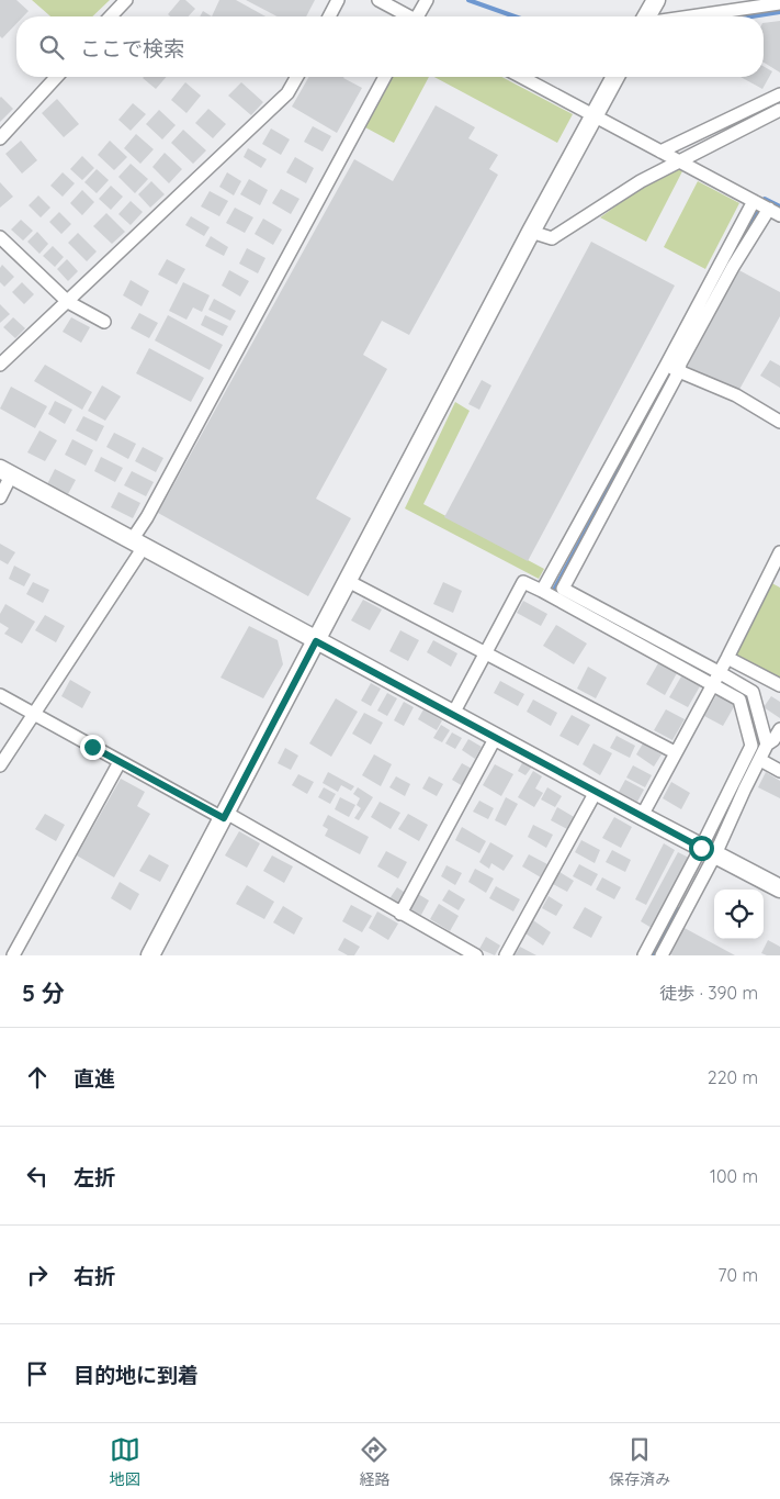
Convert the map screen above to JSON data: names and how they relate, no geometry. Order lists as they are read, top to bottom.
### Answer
{
  "page": {
    "search": "ここで検索",
    "heading": ["5 分", "徒歩 · 390 m"],
    "list": [
      ["直進", "220 m"],
      ["左折", "100 m"],
      ["右折", "70 m"],
      "目的地に到着"
    ],
    "nav": ["地図", "経路", "保存済み"]
  }
}
